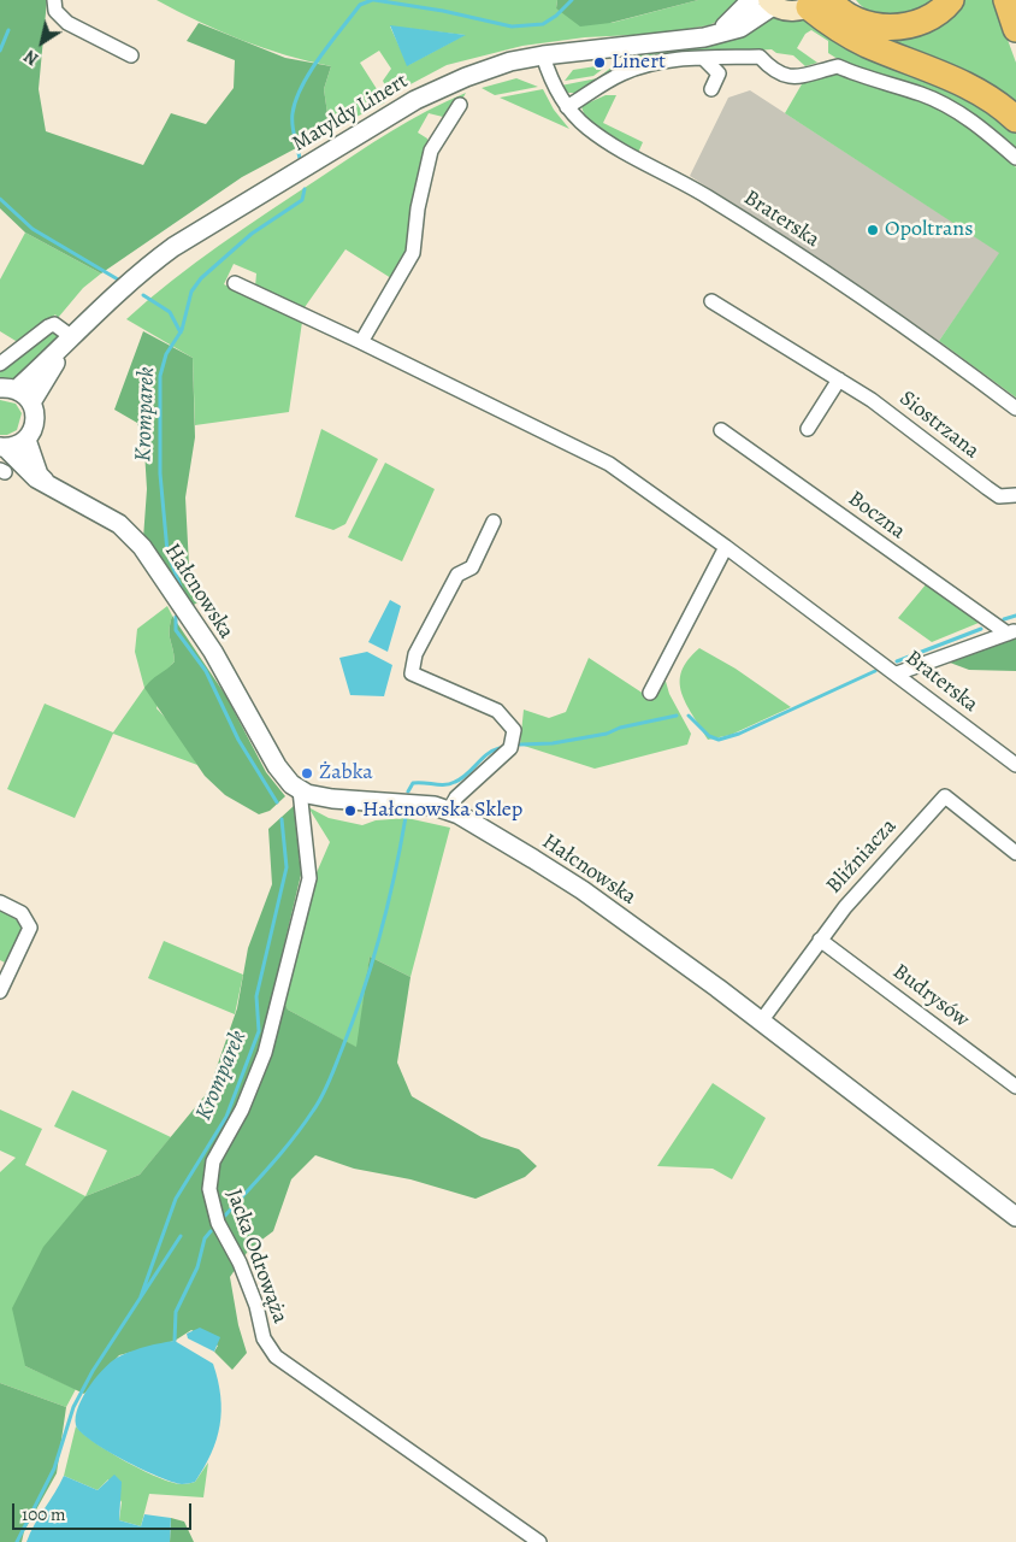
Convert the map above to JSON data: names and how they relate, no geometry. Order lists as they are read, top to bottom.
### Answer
{
  "streets": {
    "street": [
      "Matyldy Linert",
      "Braterska",
      "Siostrzana",
      "Boczna",
      "Hałcnowska",
      "Bliźniacza",
      "Budrysów",
      "Jacka Odrowąża"
    ]
  },
  "crossings": [
    ["Matyldy Linert", "Braterska"],
    ["Hałcnowska", "Bliźniacza"],
    ["Hałcnowska", "Jacka Odrowąża"],
    ["Bliźniacza", "Budrysów"]
  ],
  "water": ["Kromparek"],
  "places": [
    "Linert",
    "Opoltrans",
    "Żabka",
    "Hałcnowska Sklep"
  ],
  "scale_bar": "100 m",
  "north": "bottom left"
}
